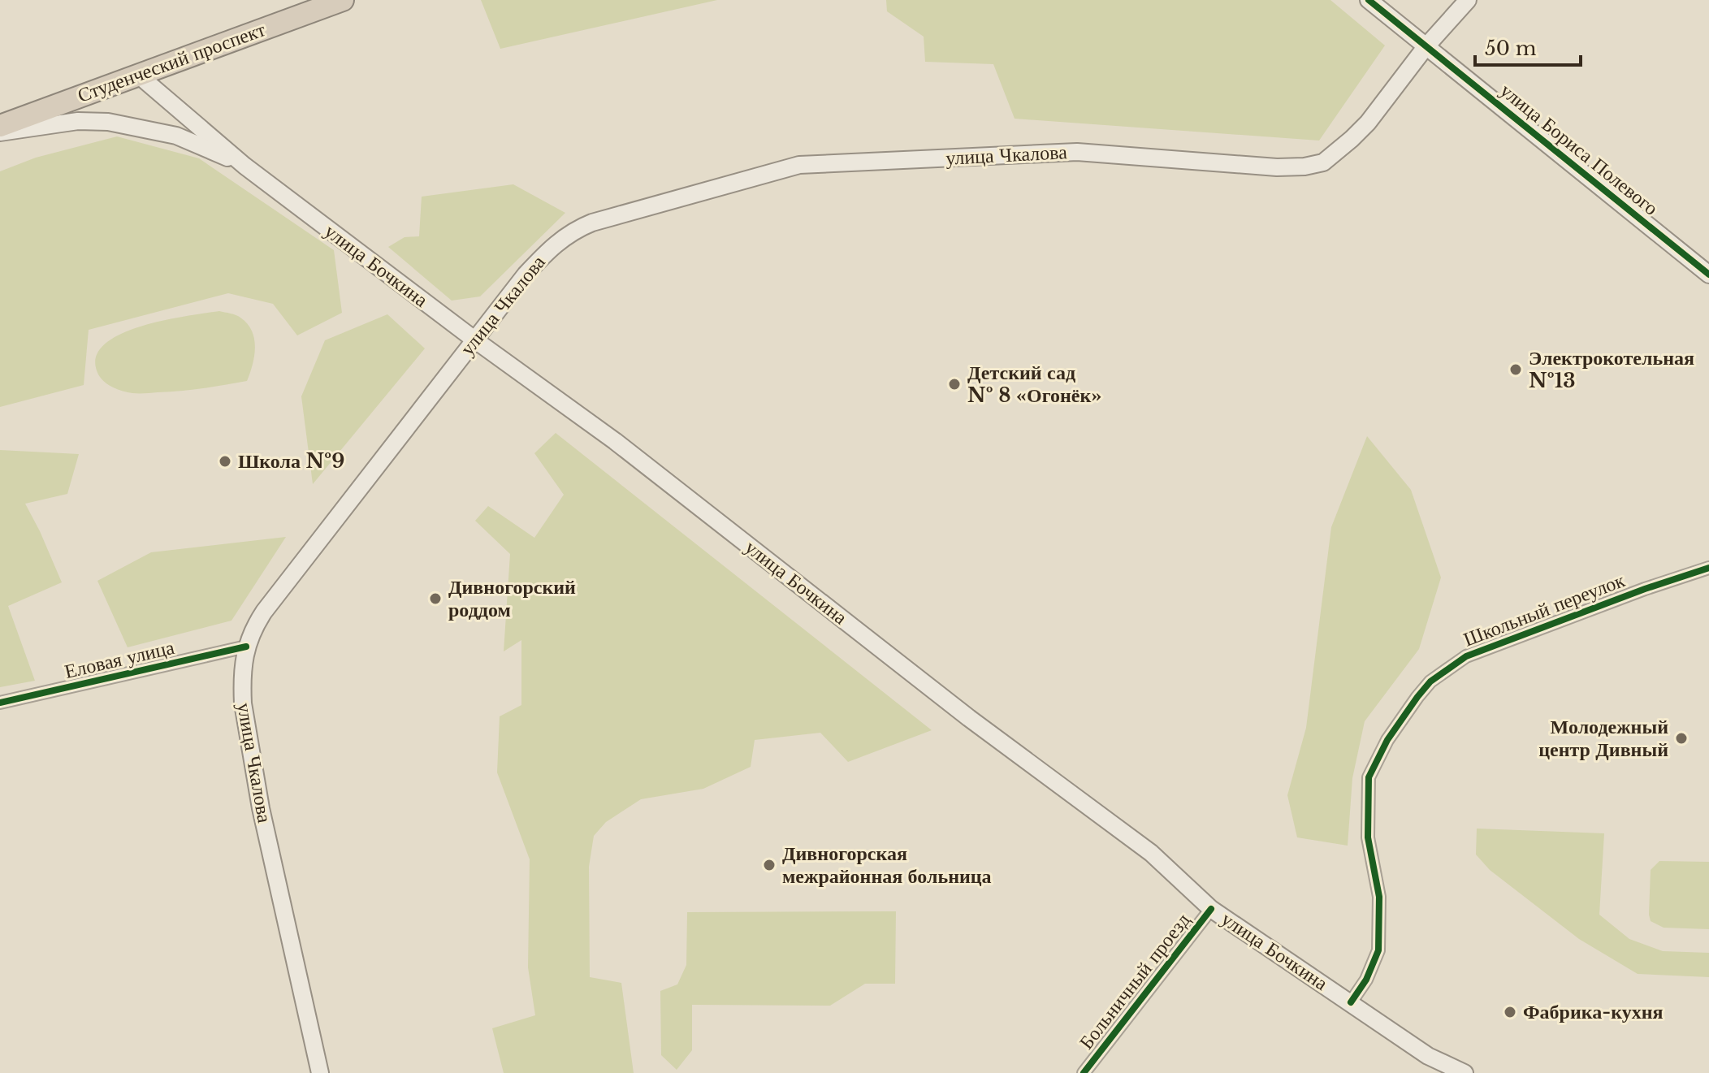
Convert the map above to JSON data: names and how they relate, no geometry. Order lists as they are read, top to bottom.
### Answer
{
  "streets": {
    "highway": ["Студенческий проспект"],
    "main road": ["улица Бориса Полевого", "улица Чкалова", "улица Бочкина"],
    "street": ["Школьный переулок", "Еловая улица", "Больничный проезд"]
  },
  "crossings": [
    ["Студенческий проспект", "улица Бочкина"],
    ["улица Бориса Полевого", "улица Чкалова"],
    ["улица Чкалова", "улица Бочкина"],
    ["улица Чкалова", "Еловая улица"],
    ["улица Бочкина", "Школьный переулок"],
    ["улица Бочкина", "Больничный проезд"]
  ],
  "places": [
    "Электрокотельная №13",
    "Детский сад № 8 «Огонёк»",
    "Школа №9",
    "Дивногорский роддом",
    "Молодежный центр Дивный",
    "Дивногорская межрайонная больница",
    "Фабрика-кухня"
  ],
  "scale_bar": "50 m"
}
